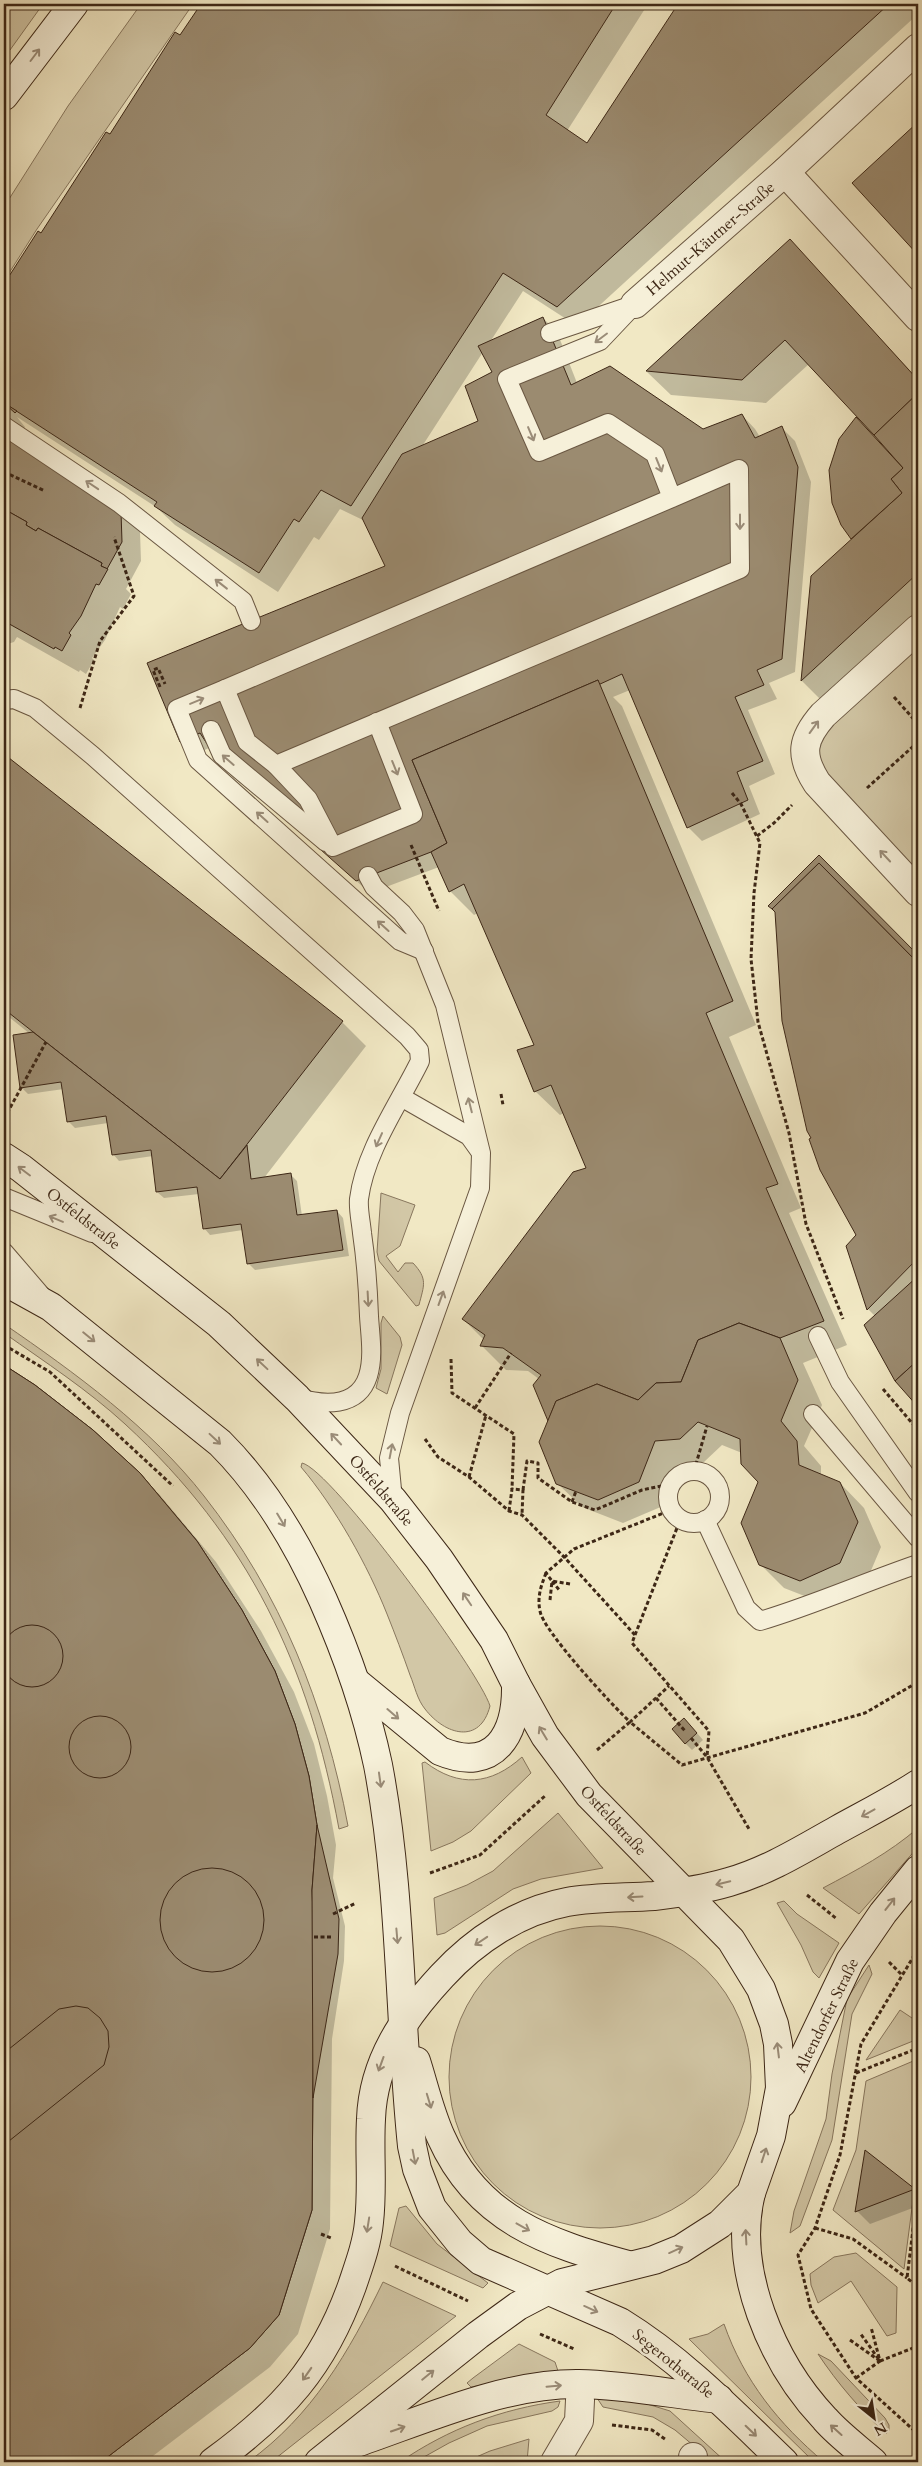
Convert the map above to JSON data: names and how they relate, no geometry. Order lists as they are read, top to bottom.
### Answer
{
  "streets": {
    "main road": [
      "Helmut-Käutner-Straße",
      "Ostfeldstraße",
      "Altendorfer Straße",
      "Segerothstraße"
    ]
  },
  "crossings": [
    ["Ostfeldstraße", "Altendorfer Straße"]
  ],
  "one_way": ["Altendorfer Straße"],
  "north": "bottom right"
}
